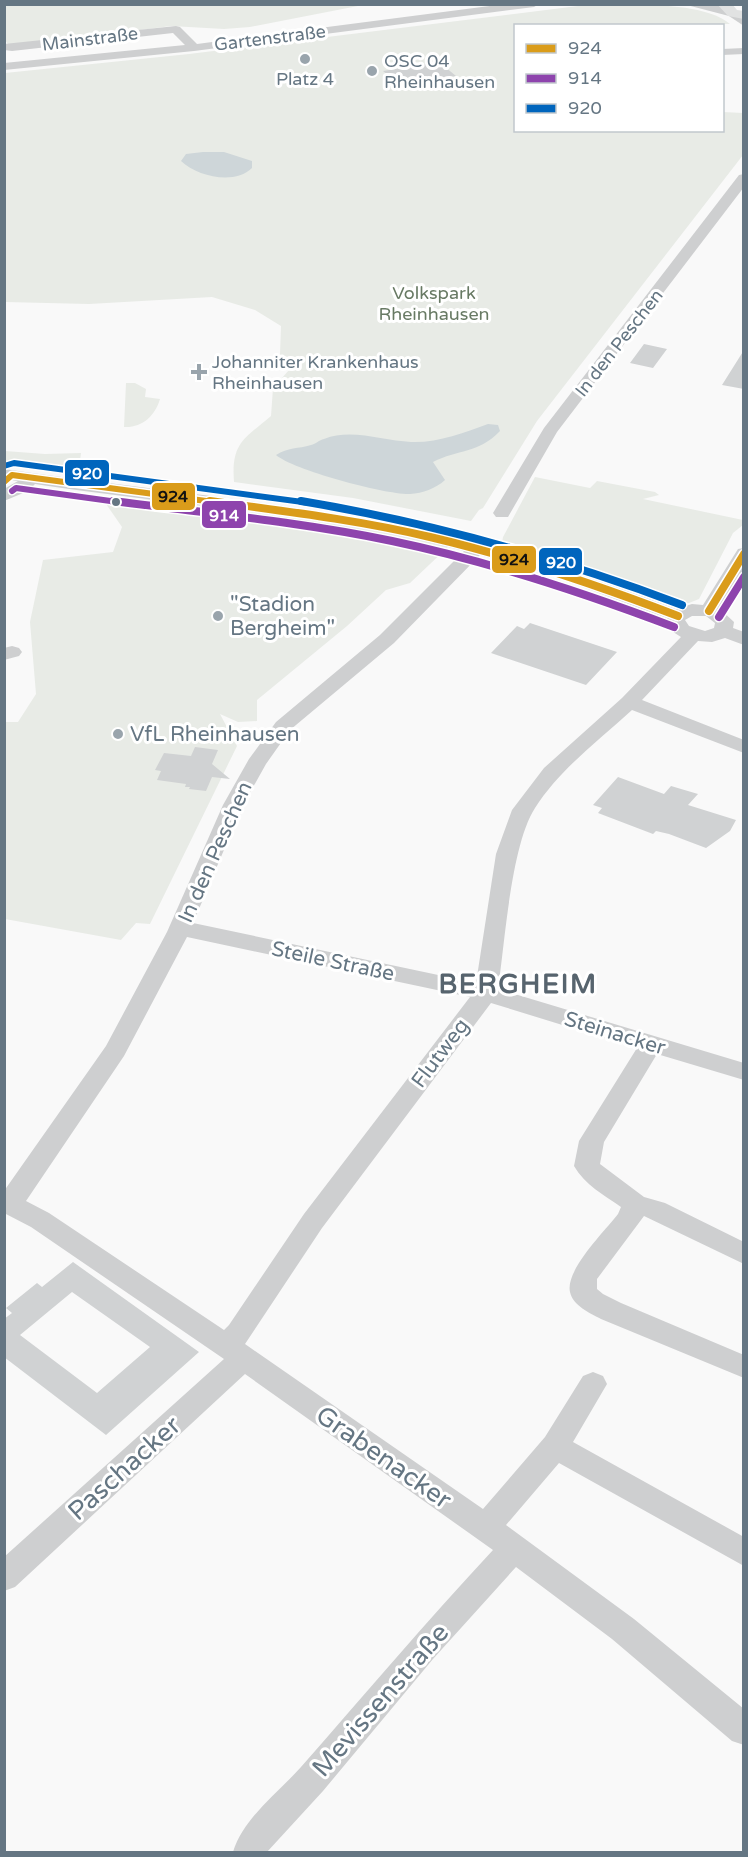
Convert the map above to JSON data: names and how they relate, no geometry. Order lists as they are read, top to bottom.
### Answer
{
  "streets": {
    "street": [
      "Gartenstraße",
      "Mainstraße",
      "In den Peschen",
      "Steile Straße",
      "Steinacker",
      "Flutweg",
      "Grabenacker",
      "Paschacker",
      "Mevissenstraße"
    ]
  },
  "crossings": [
    ["Gartenstraße", "Mainstraße"],
    ["In den Peschen", "Steile Straße"],
    ["In den Peschen", "Grabenacker"],
    ["Steile Straße", "Steinacker"],
    ["Steile Straße", "Flutweg"],
    ["Steinacker", "Flutweg"],
    ["Flutweg", "Grabenacker"],
    ["Flutweg", "Paschacker"],
    ["Grabenacker", "Paschacker"],
    ["Grabenacker", "Mevissenstraße"]
  ],
  "districts": ["BERGHEIM"],
  "parks": ["Volkspark Rheinhausen"],
  "places": {
    "other": [
      "Platz 4",
      "OSC 04 Rheinhausen",
      "\"Stadion Bergheim\"",
      "VfL Rheinhausen"
    ],
    "health": ["Johanniter Krankenhaus Rheinhausen"]
  },
  "lines": ["transit line 920", "transit line 924", "transit line 914"],
  "legend": ["924", "914", "920"]
}
